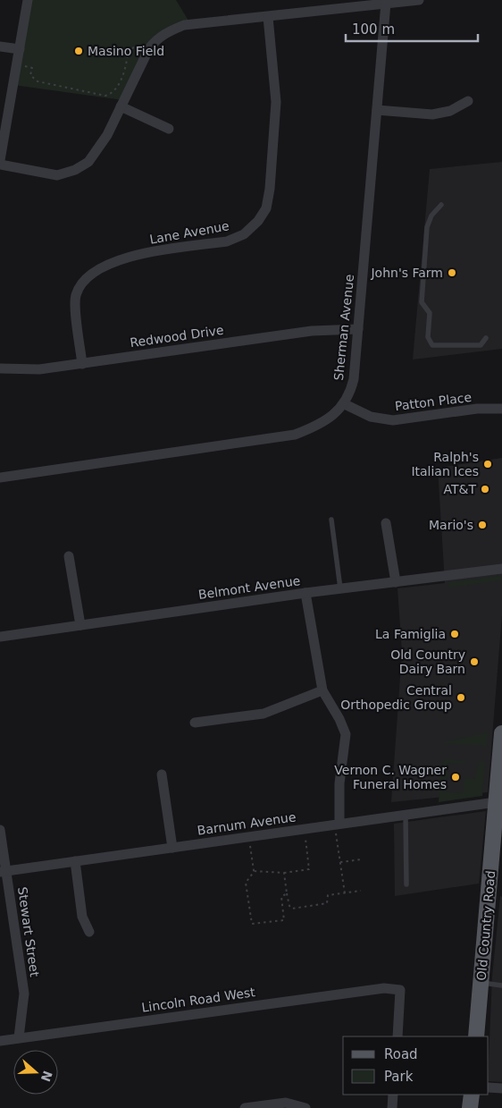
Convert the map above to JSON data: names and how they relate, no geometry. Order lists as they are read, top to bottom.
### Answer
{
  "streets": {
    "main road": ["Old Country Road"],
    "street": [
      "Lane Avenue",
      "Sherman Avenue",
      "Redwood Drive",
      "Patton Place",
      "Belmont Avenue",
      "Barnum Avenue",
      "Stewart Street",
      "Lincoln Road West"
    ]
  },
  "crossings": [
    ["Lane Avenue", "Redwood Drive"],
    ["Sherman Avenue", "Redwood Drive"],
    ["Sherman Avenue", "Patton Place"],
    ["Barnum Avenue", "Old Country Road"],
    ["Barnum Avenue", "Stewart Street"],
    ["Stewart Street", "Lincoln Road West"]
  ],
  "places": [
    "Masino Field",
    "John's Farm",
    "Ralph's Italian Ices",
    "AT&T",
    "Mario's",
    "La Famiglia",
    "Old Country Dairy Barn",
    "Central Orthopedic Group",
    "Vernon C. Wagner Funeral Homes"
  ],
  "legend": ["Road", "Park"],
  "scale_bar": "100 m",
  "north": "right"
}
